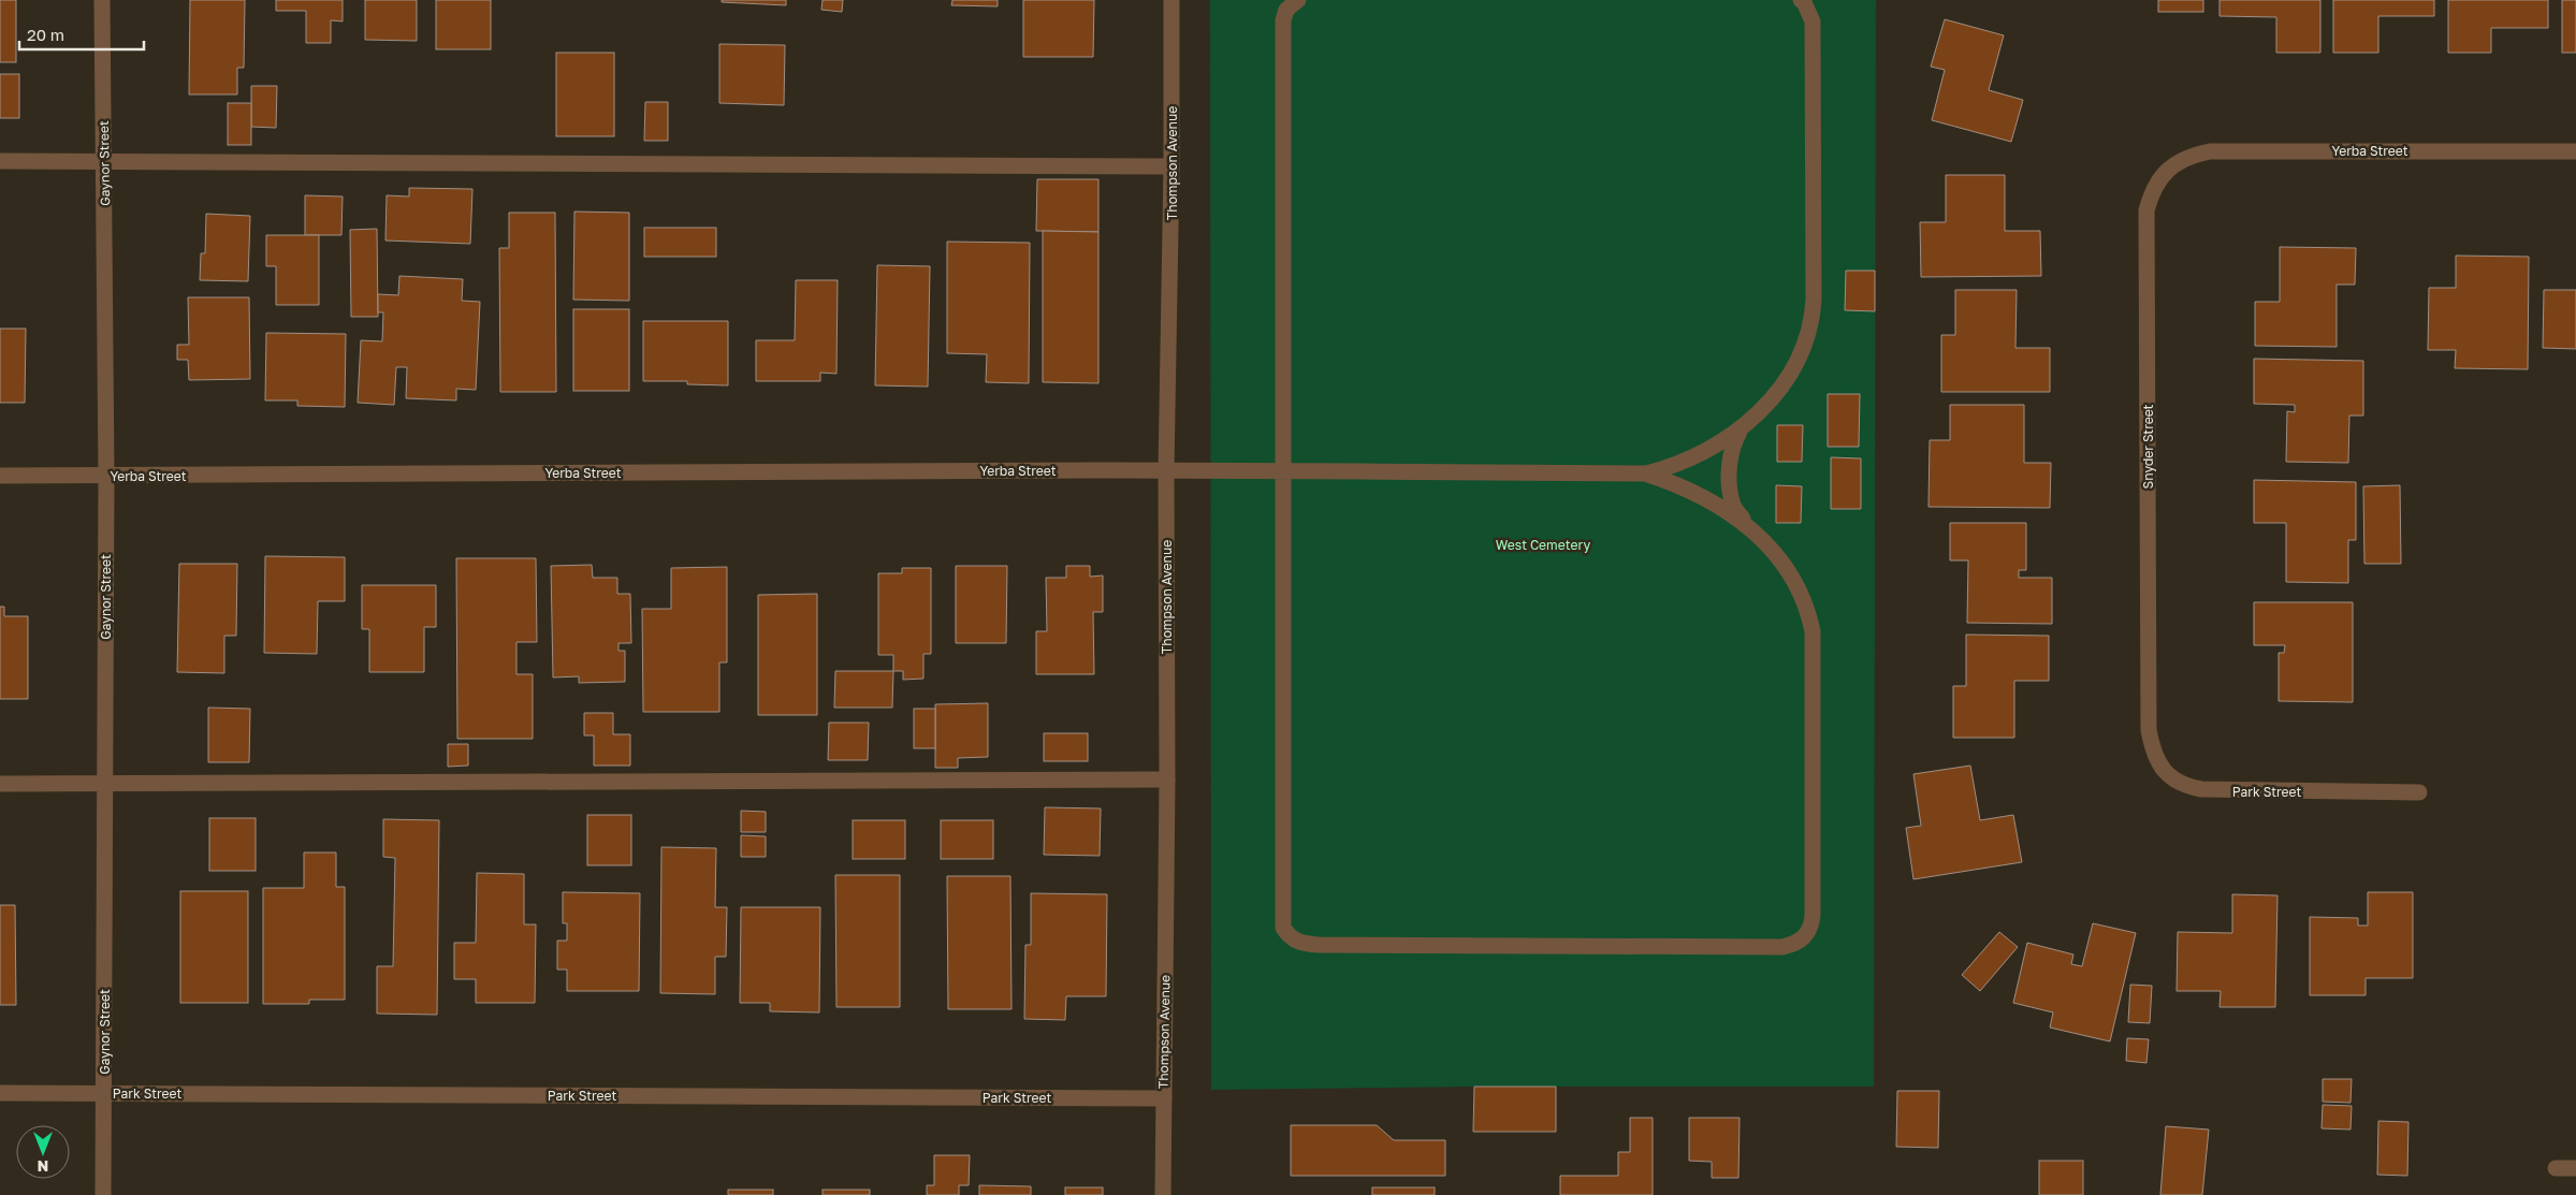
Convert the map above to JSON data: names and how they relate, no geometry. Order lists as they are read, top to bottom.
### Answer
{
  "streets": {
    "street": [
      "Yerba Street",
      "Gaynor Street",
      "Thompson Avenue",
      "Snyder Street",
      "Park Street"
    ]
  },
  "crossings": [
    ["Yerba Street", "Gaynor Street"],
    ["Yerba Street", "Thompson Avenue"],
    ["Yerba Street", "Snyder Street"],
    ["Gaynor Street", "Park Street"],
    ["Thompson Avenue", "Park Street"],
    ["Snyder Street", "Park Street"]
  ],
  "parks": ["West Cemetery"],
  "scale_bar": "20 m",
  "north": "bottom"
}
